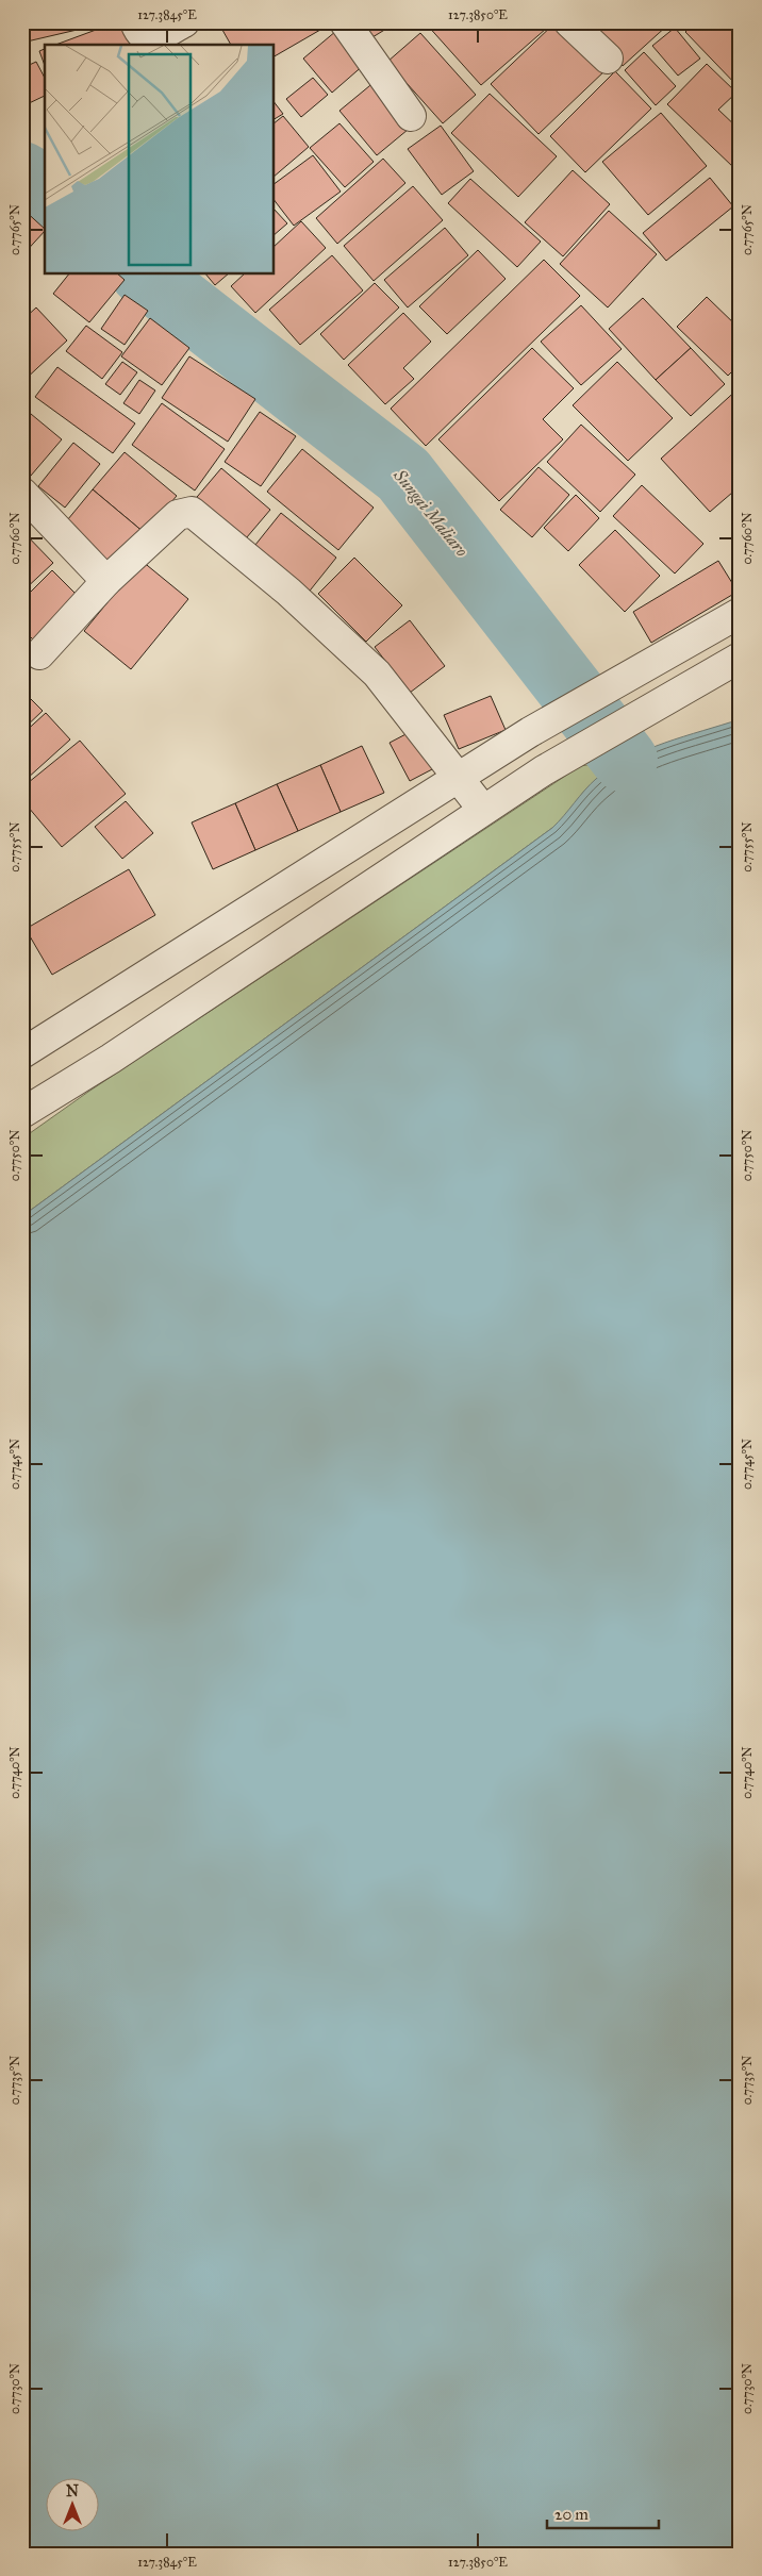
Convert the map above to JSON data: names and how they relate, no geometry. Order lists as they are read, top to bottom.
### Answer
{
  "water": ["Sungai Maliaro"],
  "scale_bar": "20 m",
  "north": "top",
  "coordinates": [
    "127.3845°E",
    "127.3850°E",
    "0.7765°N",
    "0.7760°N",
    "0.7755°N",
    "0.7750°N",
    "0.7745°N",
    "0.7740°N",
    "0.7735°N",
    "0.7730°N"
  ]
}
